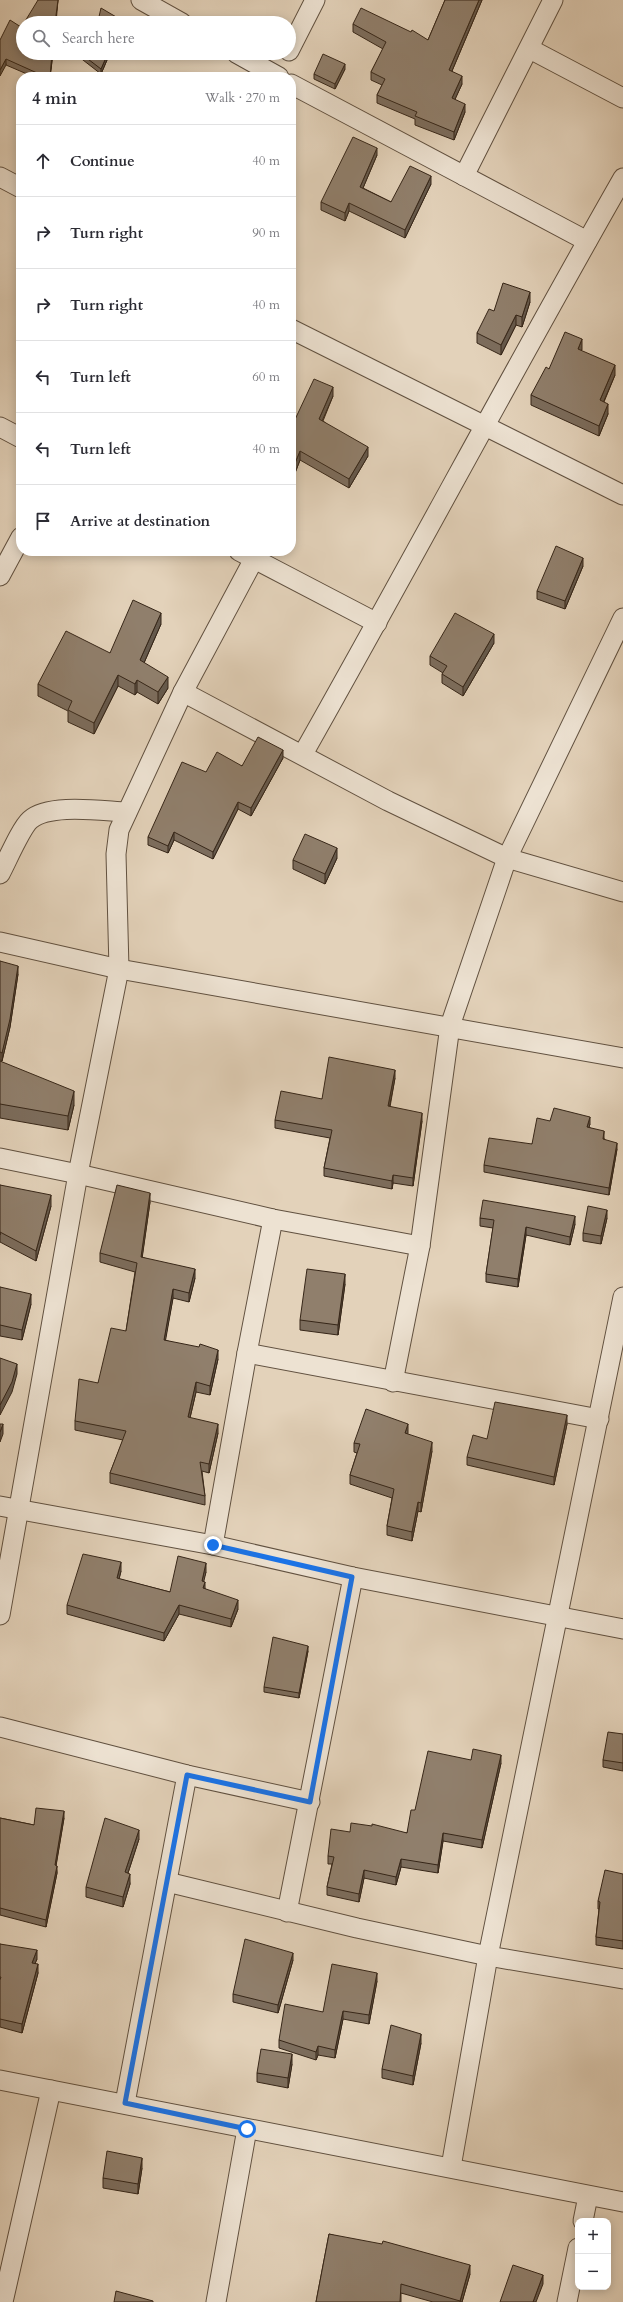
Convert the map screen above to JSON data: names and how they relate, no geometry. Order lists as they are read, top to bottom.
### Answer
{
  "page": {
    "search": "Search here",
    "heading": ["4 min", "Walk · 270 m"],
    "list": [
      ["Continue", "40 m"],
      ["Turn right", "90 m"],
      ["Turn right", "40 m"],
      ["Turn left", "60 m"],
      ["Turn left", "40 m"],
      "Arrive at destination"
    ],
    "map_buttons": ["+", "−"]
  }
}
